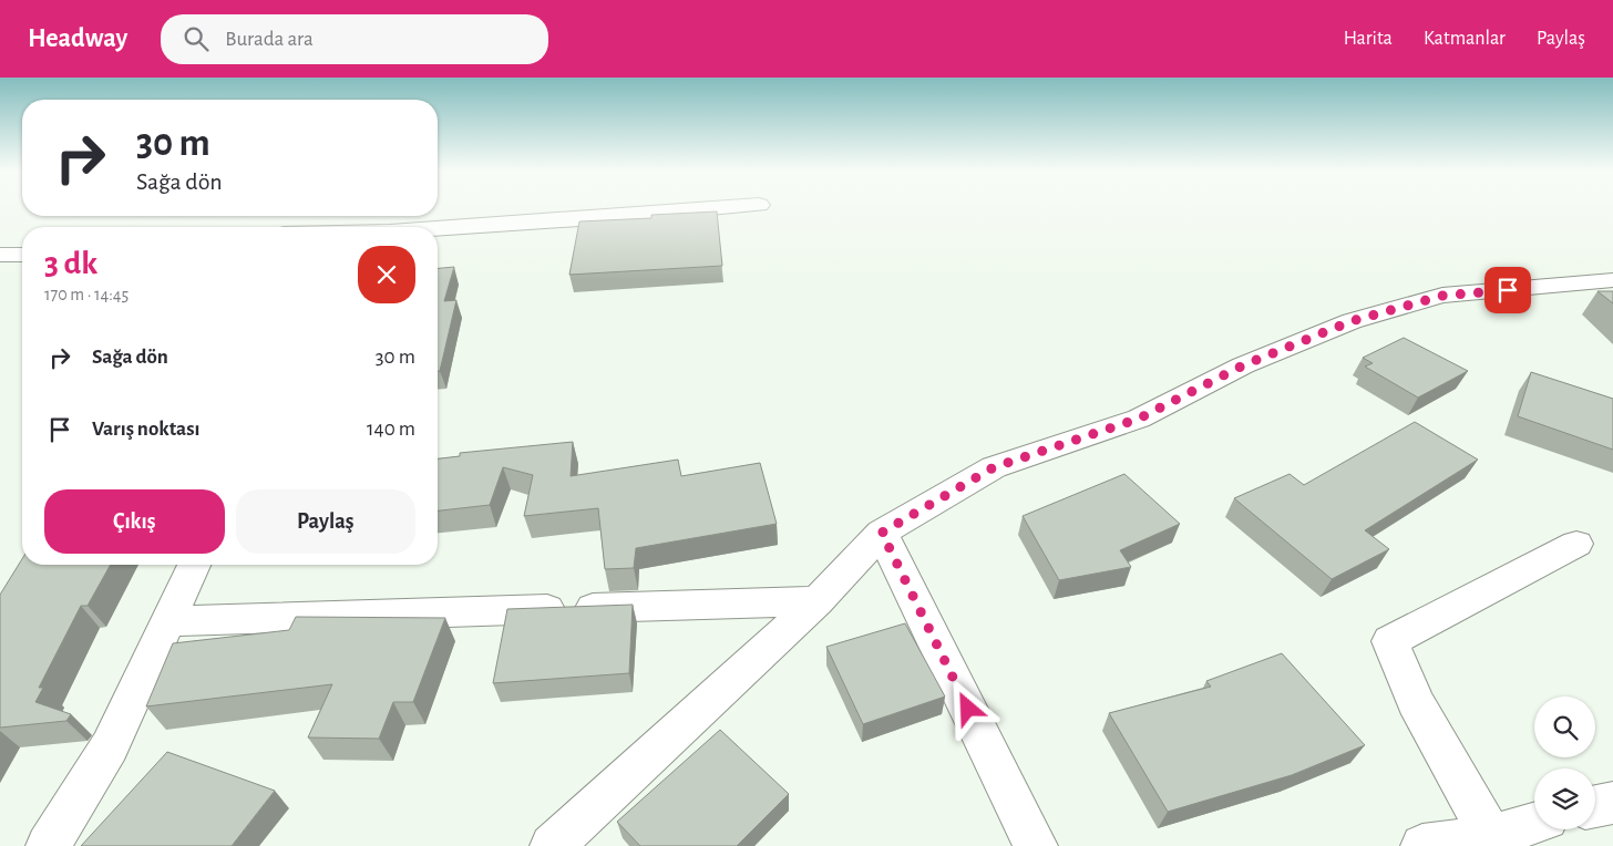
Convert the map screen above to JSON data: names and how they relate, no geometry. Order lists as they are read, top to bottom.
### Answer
{
  "page": {
    "header": "Headway",
    "search": "Burada ara",
    "nav": ["Harita", "Katmanlar", "Paylaş"],
    "turn": ["30 m", "Sağa dön"],
    "heading": ["3 dk", "170 m · 14:45"],
    "list": [
      {
        "name": "Sağa dön",
        "value": "30 m"
      },
      {
        "name": "Varış noktası",
        "value": "140 m"
      }
    ],
    "buttons": ["Çıkış", "Paylaş"]
  }
}
